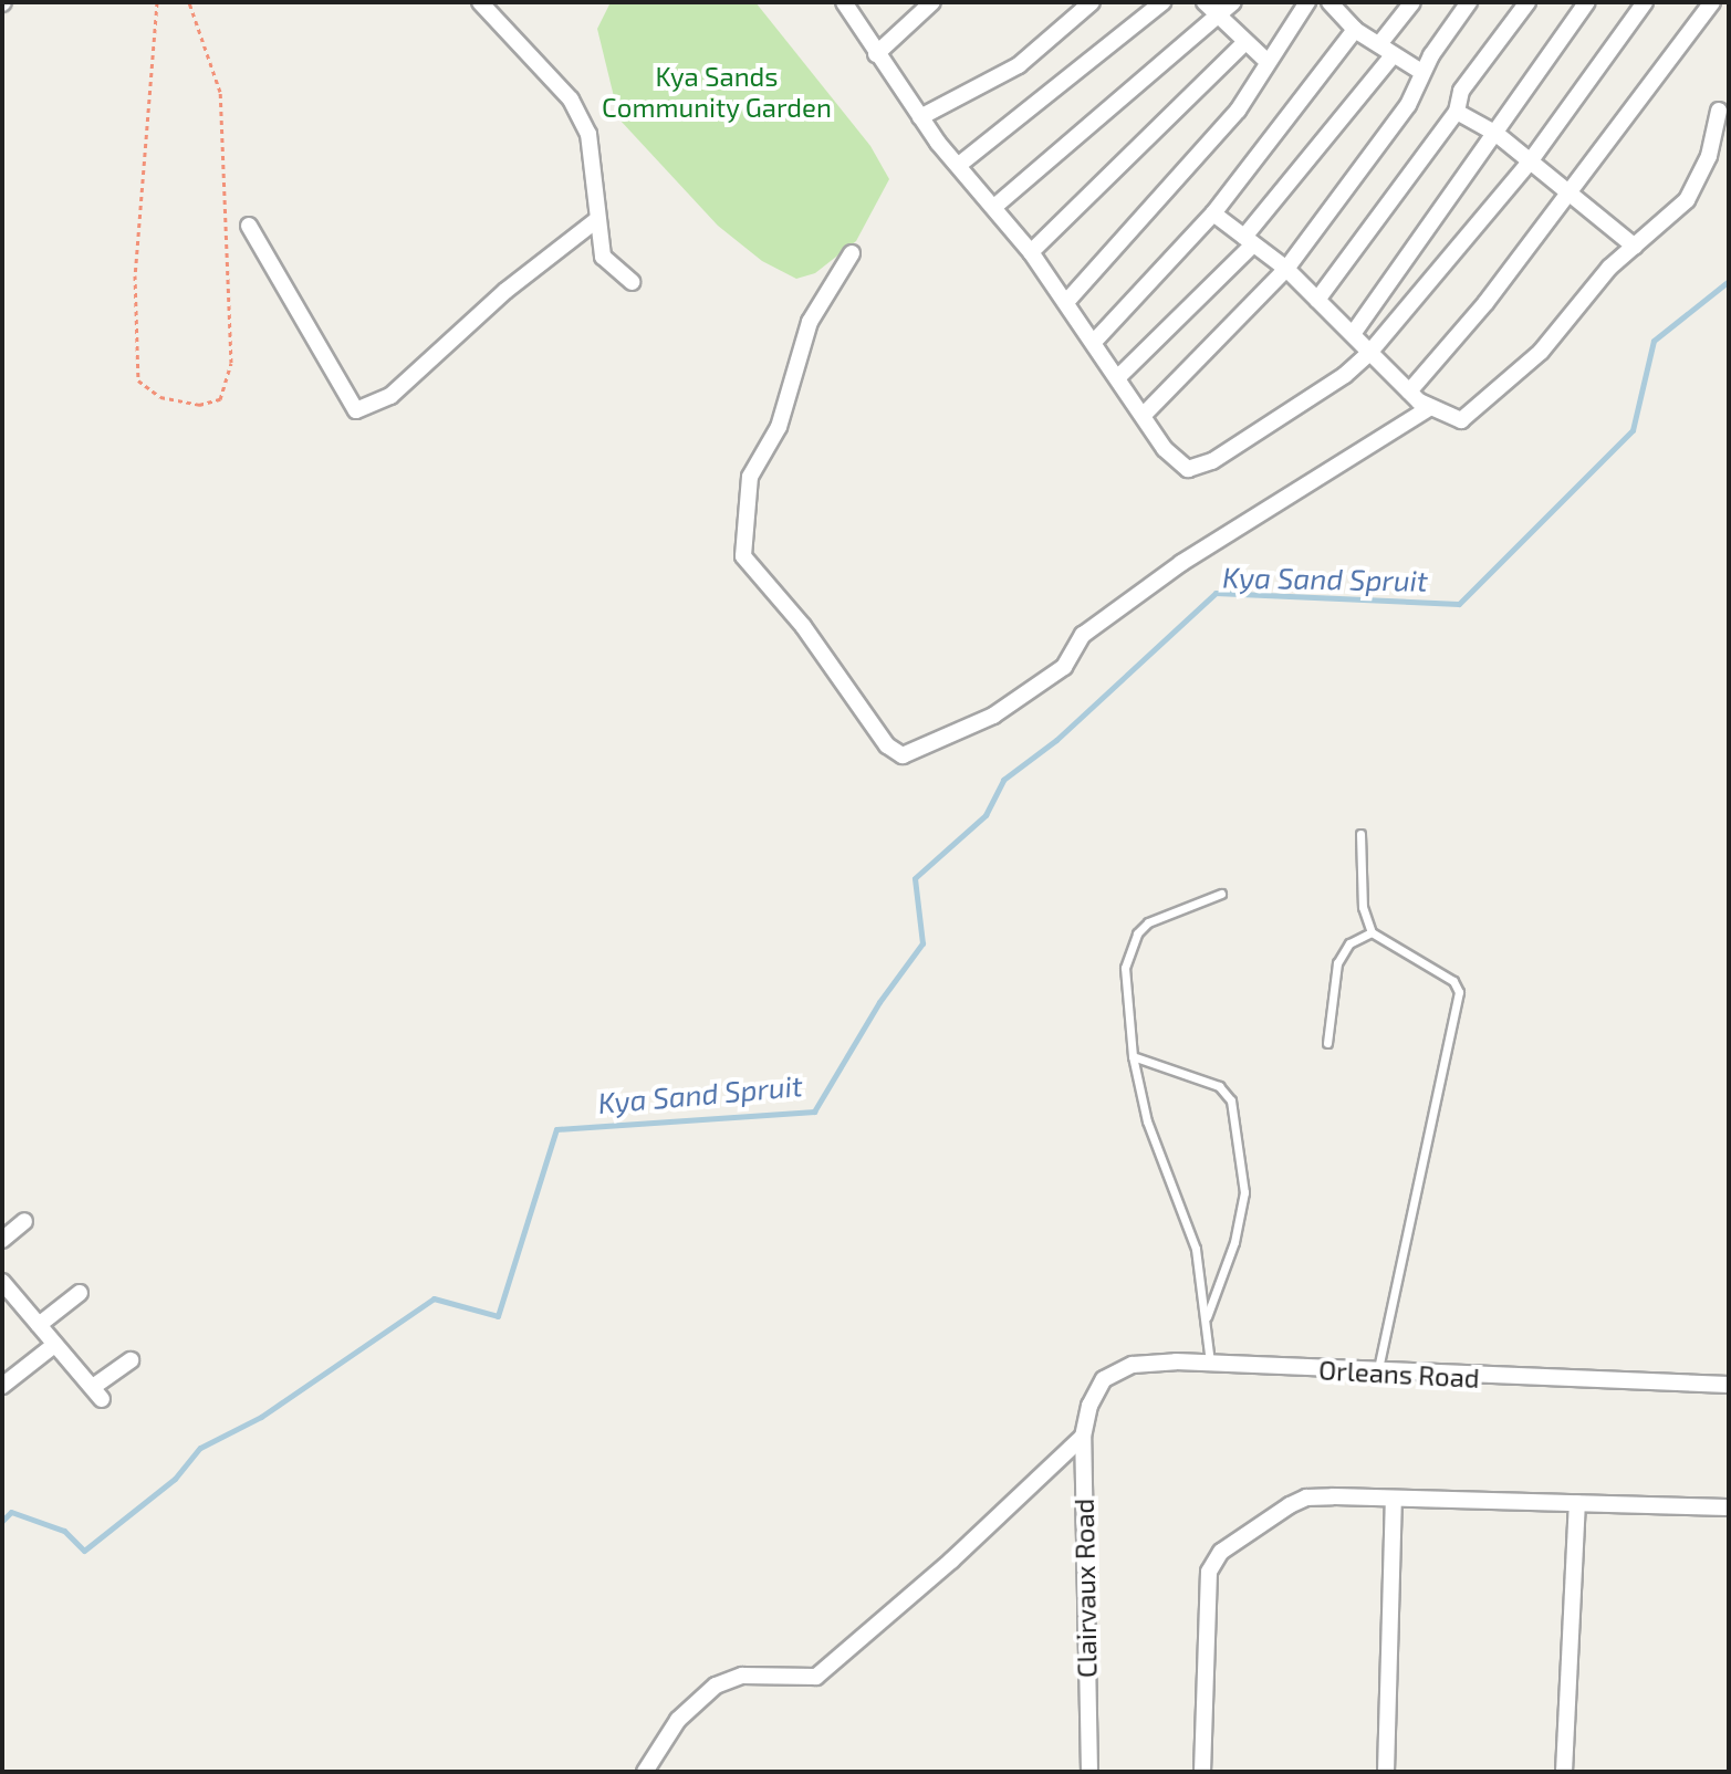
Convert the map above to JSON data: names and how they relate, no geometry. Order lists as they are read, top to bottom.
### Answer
{
  "streets": {
    "street": ["Orleans Road", "Clairvaux Road"]
  },
  "crossings": [
    ["Orleans Road", "Clairvaux Road"]
  ],
  "water": ["Kya Sand Spruit"],
  "parks": ["Kya Sands Community Garden"]
}
